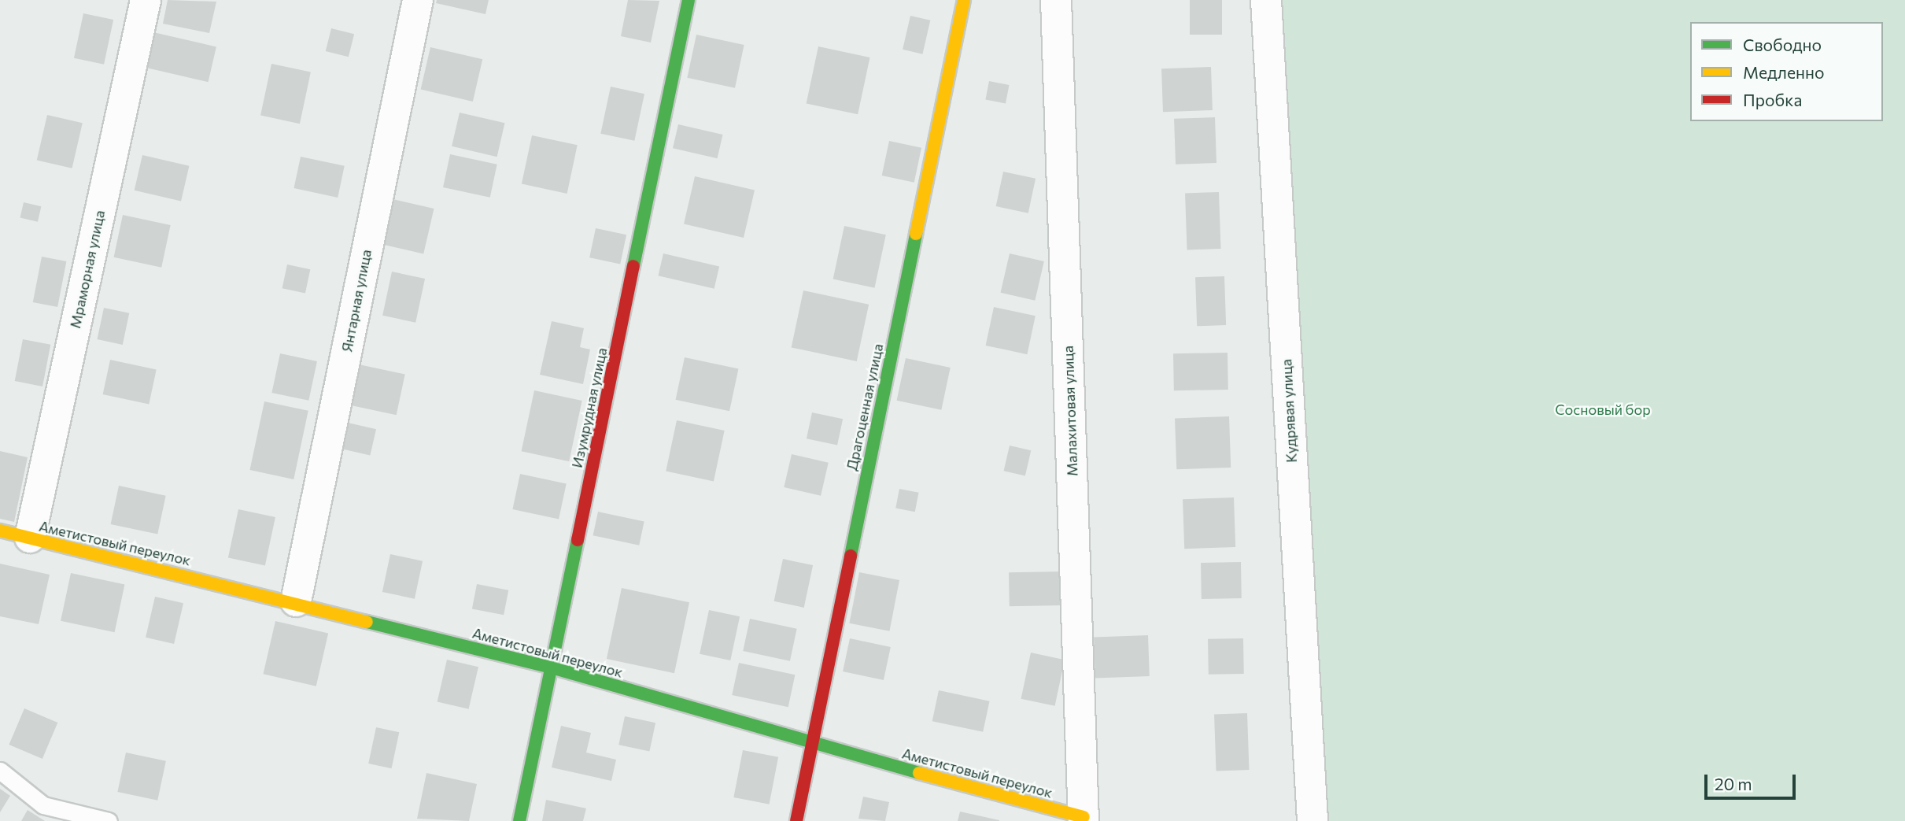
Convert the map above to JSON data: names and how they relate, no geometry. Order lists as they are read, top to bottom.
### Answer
{
  "streets": {
    "street": [
      "Мраморная улица",
      "Янтарная улица",
      "Драгоценная улица",
      "Изумрудная улица",
      "Малахитовая улица",
      "Кудрявая улица",
      "Аметистовый переулок"
    ]
  },
  "crossings": [
    ["Мраморная улица", "Аметистовый переулок"],
    ["Янтарная улица", "Аметистовый переулок"],
    ["Драгоценная улица", "Аметистовый переулок"],
    ["Изумрудная улица", "Аметистовый переулок"],
    ["Малахитовая улица", "Аметистовый переулок"]
  ],
  "parks": ["Сосновый бор"],
  "legend": ["Свободно", "Медленно", "Пробка"],
  "scale_bar": "20 m"
}
